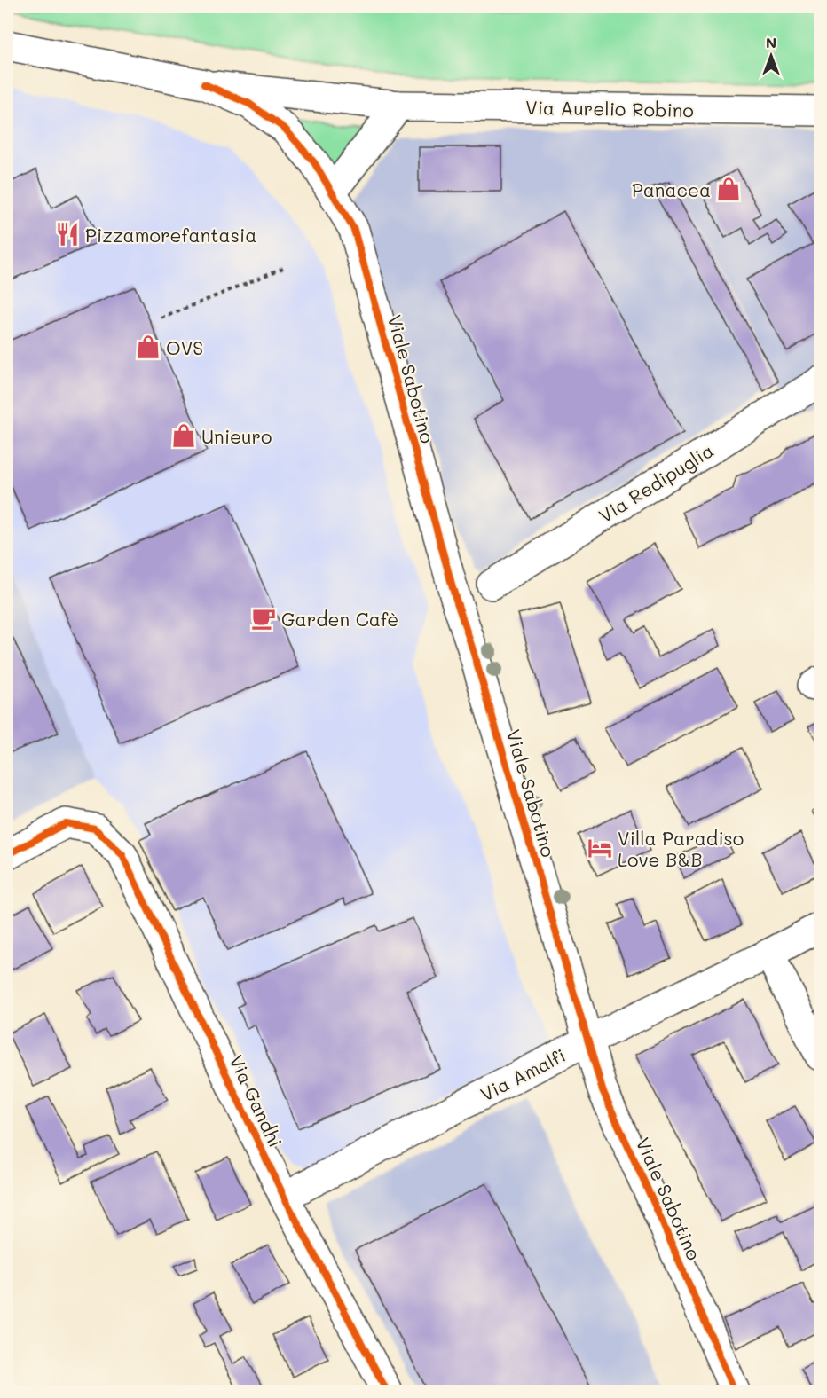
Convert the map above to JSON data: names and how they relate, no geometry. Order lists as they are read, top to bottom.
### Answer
{
  "streets": {
    "street": [
      "Via Aurelio Robino",
      "Viale Sabotino",
      "Via Redipuglia",
      "Via Amalfi",
      "Via Gandhi"
    ]
  },
  "crossings": [
    ["Via Aurelio Robino", "Viale Sabotino"],
    ["Viale Sabotino", "Via Amalfi"],
    ["Via Amalfi", "Via Gandhi"]
  ],
  "places": {
    "shop": ["Panacea", "OVS", "Unieuro"],
    "restaurant": ["Pizzamorefantasia"],
    "cafe": ["Garden Cafè"],
    "hotel": ["Villa Paradiso Love B&B"]
  },
  "north": "top"
}
